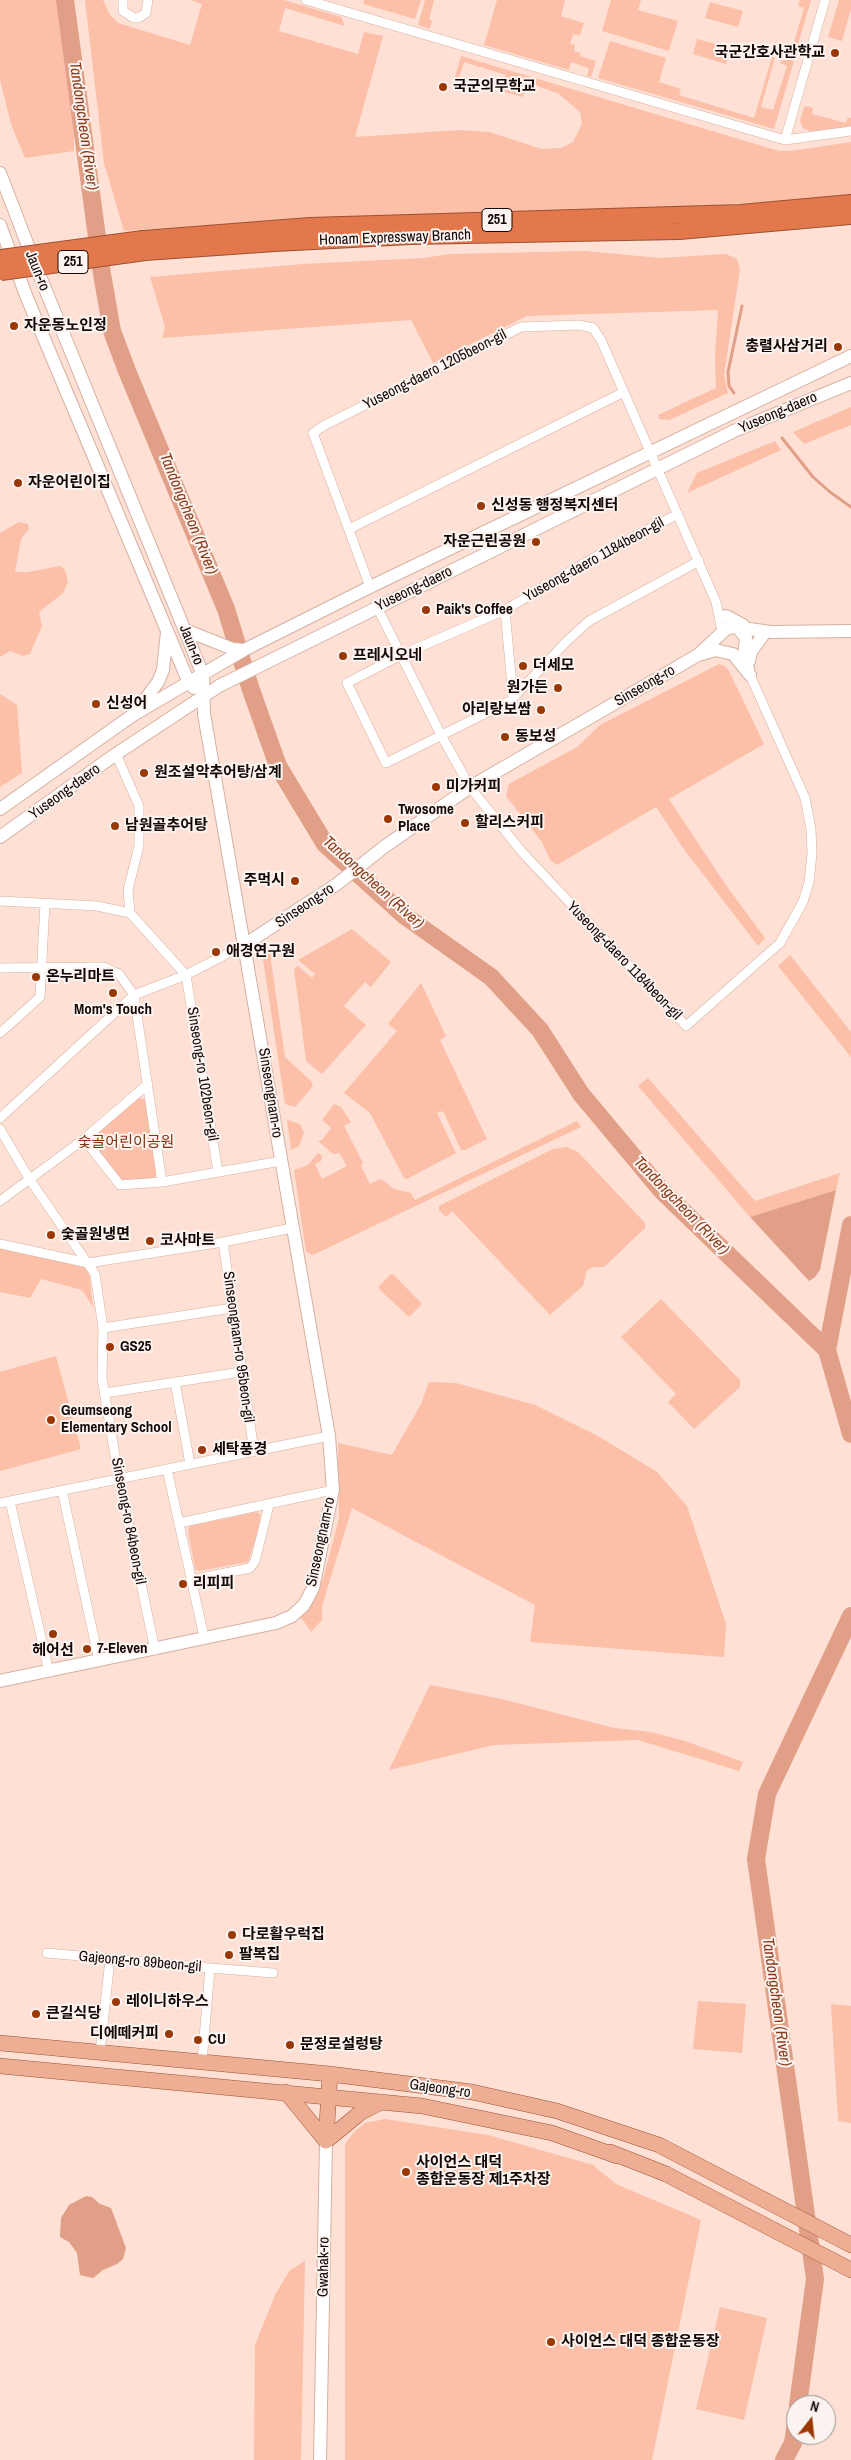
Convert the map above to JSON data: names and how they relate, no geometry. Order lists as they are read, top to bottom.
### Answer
{
  "streets": {
    "highway": ["251", "Honam Expressway Branch"],
    "main road": ["Gajeong-ro", "Gwahak-ro"],
    "street": [
      "Jaun-ro",
      "Yuseong-daero 1205beon-gil",
      "Yuseong-daero",
      "Yuseong-daero 1184beon-gil",
      "Sinseong-ro",
      "Sinseong-ro 102beon-gil",
      "Sinseongnam-ro",
      "Sinseongnam-ro 95beon-gil",
      "Sinseong-ro 84beon-gil",
      "Gajeong-ro 89beon-gil"
    ]
  },
  "crossings": [
    ["Jaun-ro", "Yuseong-daero"],
    ["Jaun-ro", "Sinseongnam-ro"],
    ["Yuseong-daero 1205beon-gil", "Yuseong-daero"],
    ["Yuseong-daero 1205beon-gil", "Yuseong-daero 1184beon-gil"],
    ["Yuseong-daero", "Yuseong-daero 1184beon-gil"],
    ["Yuseong-daero", "Sinseongnam-ro"],
    ["Yuseong-daero 1184beon-gil", "Sinseong-ro"],
    ["Sinseong-ro", "Sinseong-ro 102beon-gil"],
    ["Sinseong-ro", "Sinseongnam-ro"],
    ["Sinseongnam-ro", "Sinseong-ro 84beon-gil"],
    ["Gajeong-ro 89beon-gil", "Gajeong-ro"],
    ["Gajeong-ro", "Gwahak-ro"]
  ],
  "water": ["Tandongcheon (River)"],
  "parks": ["숯골어린이공원"],
  "places": [
    "국군간호사관학교",
    "국군의무학교",
    "자운동노인정",
    "충렬사삼거리",
    "자운어린이집",
    "신성동 행정복지센터",
    "자운근린공원",
    "Paik's Coffee",
    "프레시오네",
    "더세모",
    "원가든",
    "신성어",
    "아리랑보쌈",
    "동보성",
    "원조설악추어탕/삼계",
    "미가커피",
    "Twosome Place",
    "할리스커피",
    "남원골추어탕",
    "주먹시",
    "애경연구원",
    "온누리마트",
    "Mom's Touch",
    "숯골원냉면",
    "코사마트",
    "GS25",
    "Geumseong Elementary School",
    "세탁풍경",
    "리피피",
    "헤어선",
    "7-Eleven",
    "다로활우럭집",
    "팔복집",
    "레이니하우스",
    "큰길식당",
    "디에떼커피",
    "CU",
    "문정로설렁탕",
    "사이언스 대덕 종합운동장 제1주차장",
    "사이언스 대덕 종합운동장"
  ],
  "north": "top"
}
